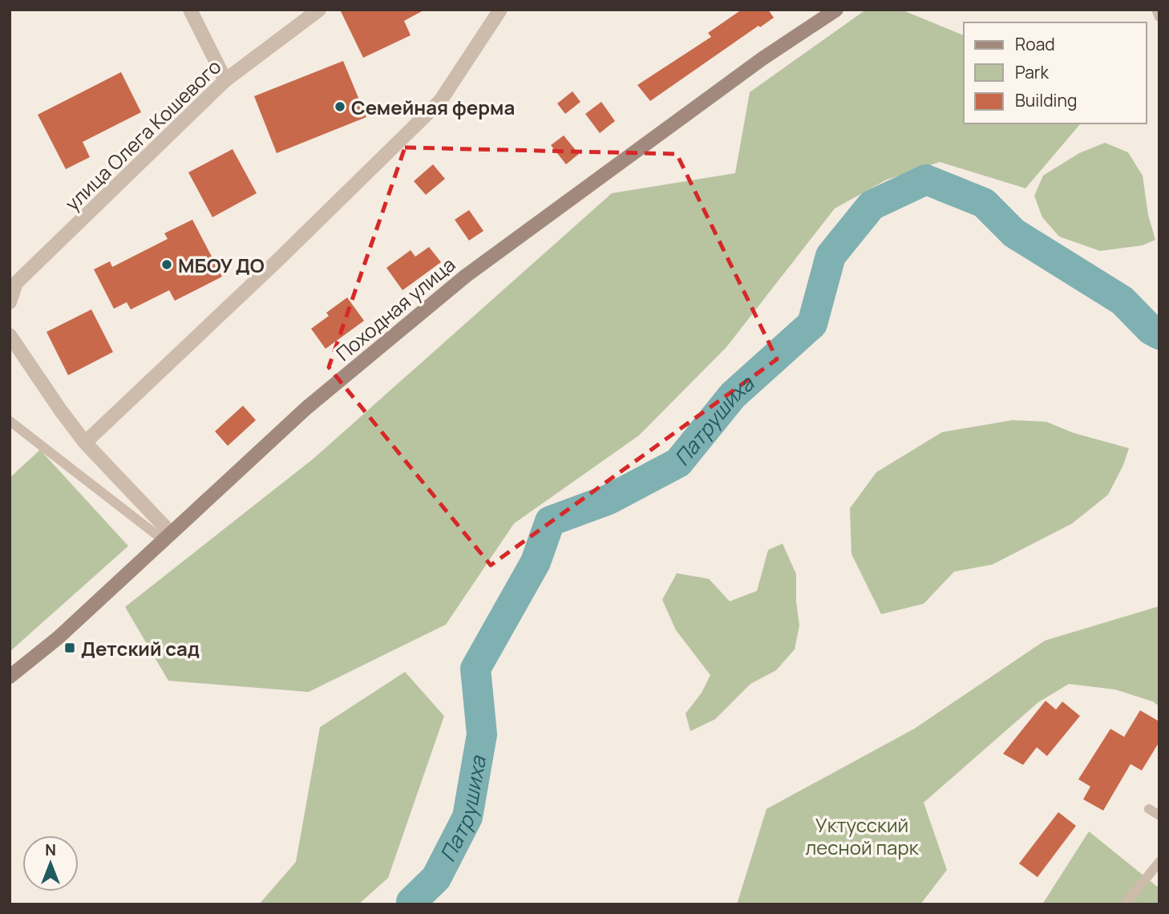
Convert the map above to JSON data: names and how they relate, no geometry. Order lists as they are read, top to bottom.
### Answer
{
  "streets": {
    "main road": ["Походная улица"],
    "street": ["улица Олега Кошевого"]
  },
  "water": ["Патрушиха"],
  "parks": ["Уктусский лесной парк"],
  "places": {
    "other": ["Семейная ферма", "МБОУ ДО"],
    "transit": ["Детский сад"]
  },
  "legend": ["Road", "Park", "Building"],
  "north": "top"
}
